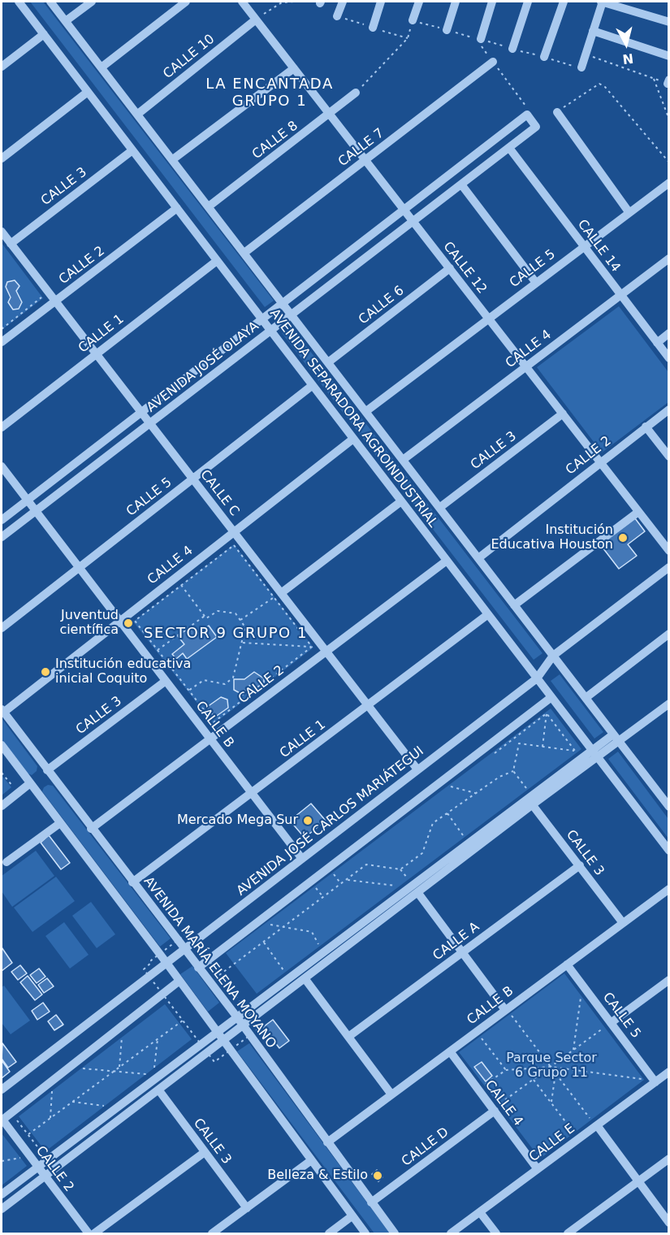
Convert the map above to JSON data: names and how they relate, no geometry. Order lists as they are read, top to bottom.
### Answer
{
  "streets": {
    "street": [
      "CALLE 10",
      "CALLE 8",
      "CALLE 7",
      "CALLE 3",
      "CALLE 14",
      "CALLE 2",
      "CALLE 12",
      "CALLE 5",
      "CALLE 6",
      "CALLE 1",
      "CALLE 4",
      "AVENIDA JOSÉ OLAYA",
      "AVENIDA SEPARADORA AGROINDUSTRIAL",
      "CALLE C",
      "CALLE B",
      "AVENIDA JOSÉ CARLOS MARIÁTEGUI",
      "CALLE A",
      "AVENIDA MARÍA ELENA MOYANO",
      "CALLE E",
      "CALLE D"
    ]
  },
  "crossings": [
    ["CALLE 10", "CALLE 12"],
    ["CALLE 10", "AVENIDA SEPARADORA AGROINDUSTRIAL"],
    ["CALLE 8", "CALLE 12"],
    ["CALLE 8", "AVENIDA SEPARADORA AGROINDUSTRIAL"],
    ["CALLE 7", "CALLE 12"],
    ["CALLE 7", "AVENIDA SEPARADORA AGROINDUSTRIAL"],
    ["CALLE 3", "CALLE 12"],
    ["CALLE 3", "AVENIDA SEPARADORA AGROINDUSTRIAL"],
    ["CALLE 3", "CALLE C"],
    ["CALLE 3", "CALLE B"],
    ["CALLE 3", "CALLE A"],
    ["CALLE 3", "AVENIDA MARÍA ELENA MOYANO"],
    ["CALLE 14", "CALLE 5"],
    ["CALLE 14", "CALLE 4"],
    ["CALLE 14", "AVENIDA JOSÉ OLAYA"],
    ["CALLE 2", "CALLE 12"],
    ["CALLE 2", "AVENIDA SEPARADORA AGROINDUSTRIAL"],
    ["CALLE 2", "CALLE C"],
    ["CALLE 2", "CALLE B"],
    ["CALLE 2", "AVENIDA MARÍA ELENA MOYANO"],
    ["CALLE 12", "CALLE 5"],
    ["CALLE 12", "CALLE 6"],
    ["CALLE 12", "CALLE 4"],
    ["CALLE 12", "AVENIDA JOSÉ OLAYA"],
    ["CALLE 5", "AVENIDA SEPARADORA AGROINDUSTRIAL"],
    ["CALLE 5", "CALLE C"],
    ["CALLE 5", "CALLE B"],
    ["CALLE 5", "CALLE E"],
    ["CALLE 6", "AVENIDA SEPARADORA AGROINDUSTRIAL"],
    ["CALLE 1", "AVENIDA SEPARADORA AGROINDUSTRIAL"],
    ["CALLE 1", "CALLE C"],
    ["CALLE 1", "CALLE B"],
    ["CALLE 1", "AVENIDA MARÍA ELENA MOYANO"],
    ["CALLE 4", "AVENIDA SEPARADORA AGROINDUSTRIAL"],
    ["CALLE 4", "CALLE C"],
    ["CALLE 4", "CALLE B"],
    ["CALLE 4", "AVENIDA MARÍA ELENA MOYANO"],
    ["CALLE 4", "CALLE E"],
    ["CALLE 4", "CALLE D"],
    ["AVENIDA JOSÉ OLAYA", "AVENIDA SEPARADORA AGROINDUSTRIAL"],
    ["AVENIDA JOSÉ OLAYA", "CALLE C"],
    ["AVENIDA JOSÉ OLAYA", "CALLE B"],
    ["AVENIDA SEPARADORA AGROINDUSTRIAL", "AVENIDA JOSÉ CARLOS MARIÁTEGUI"],
    ["CALLE C", "AVENIDA JOSÉ CARLOS MARIÁTEGUI"],
    ["CALLE B", "AVENIDA JOSÉ CARLOS MARIÁTEGUI"],
    ["CALLE B", "AVENIDA MARÍA ELENA MOYANO"],
    ["AVENIDA JOSÉ CARLOS MARIÁTEGUI", "AVENIDA MARÍA ELENA MOYANO"],
    ["AVENIDA MARÍA ELENA MOYANO", "CALLE D"]
  ],
  "districts": ["LA ENCANTADA GRUPO 1", "SECTOR 9 GRUPO 1"],
  "parks": ["Parque Sector 6 Grupo 11"],
  "places": [
    "Institución Educativa Houston",
    "Juventud científica",
    "Institución educativa inicial Coquito",
    "Mercado Mega Sur",
    "Belleza & Estilo"
  ],
  "north": "bottom"
}
